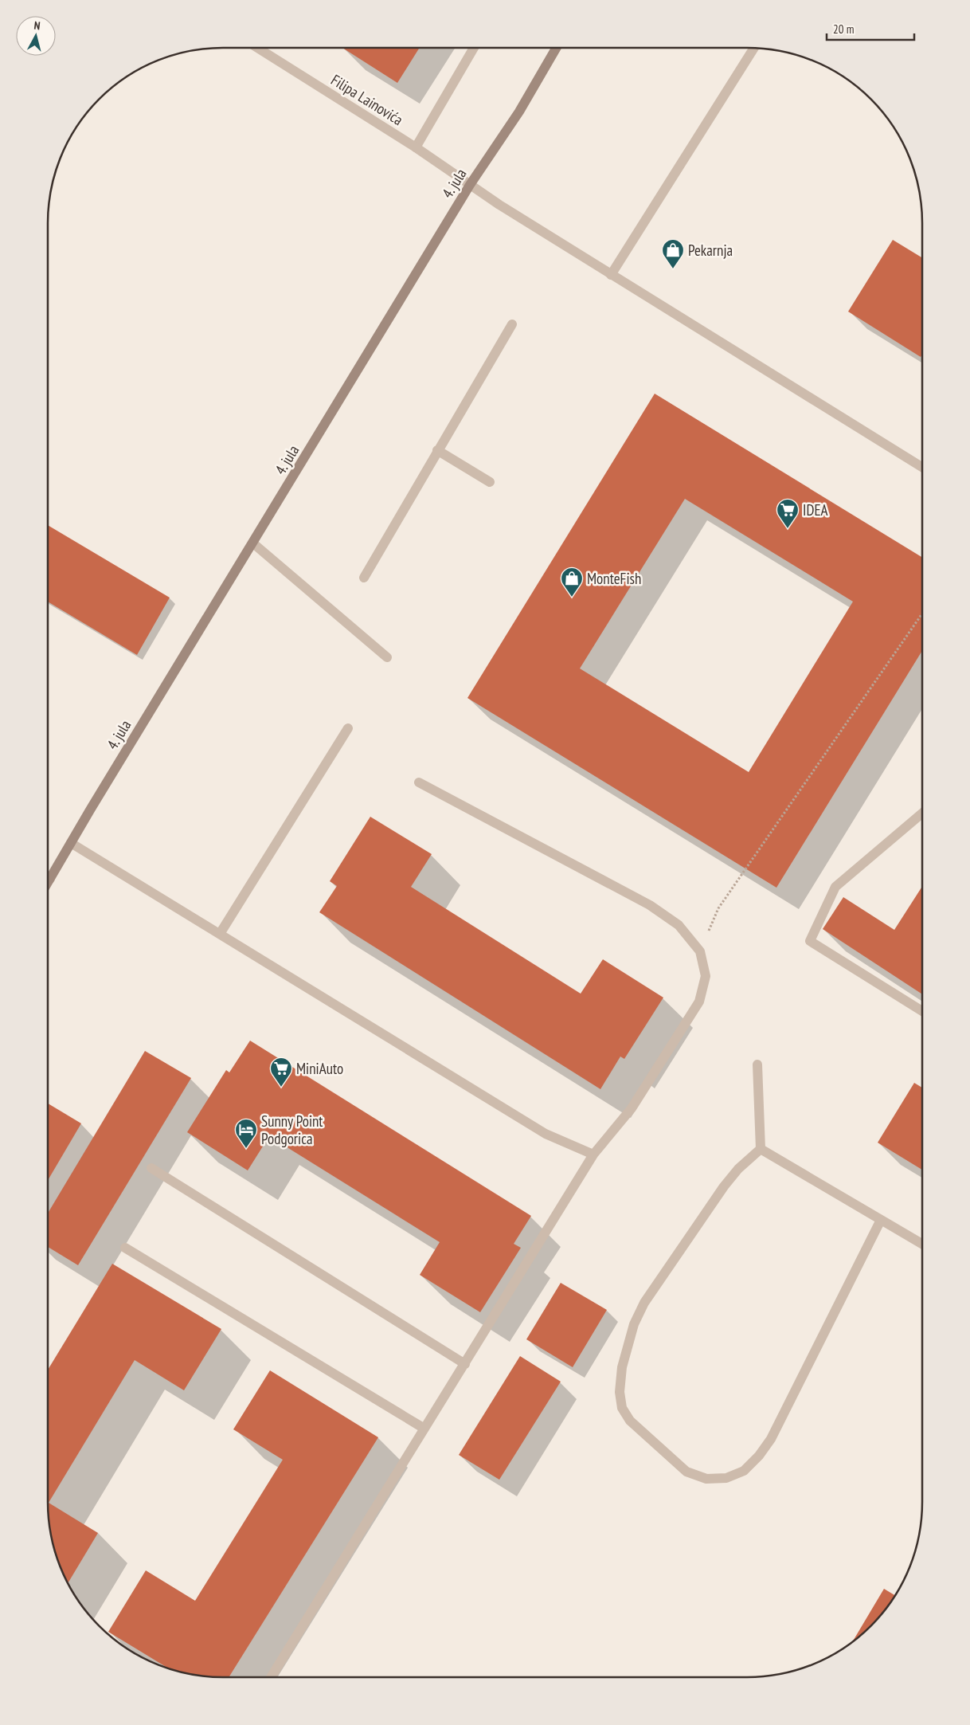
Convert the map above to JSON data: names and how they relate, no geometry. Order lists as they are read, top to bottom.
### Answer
{
  "streets": {
    "main road": ["4. jula"],
    "street": ["Filipa Lainovića"]
  },
  "crossings": [
    ["Filipa Lainovića", "4. jula"]
  ],
  "places": {
    "shop": ["Pekarnja", "MonteFish"],
    "supermarket": ["IDEA", "MiniAuto"],
    "hotel": ["Sunny Point Podgorica"]
  },
  "scale_bar": "20 m",
  "north": "top"
}
